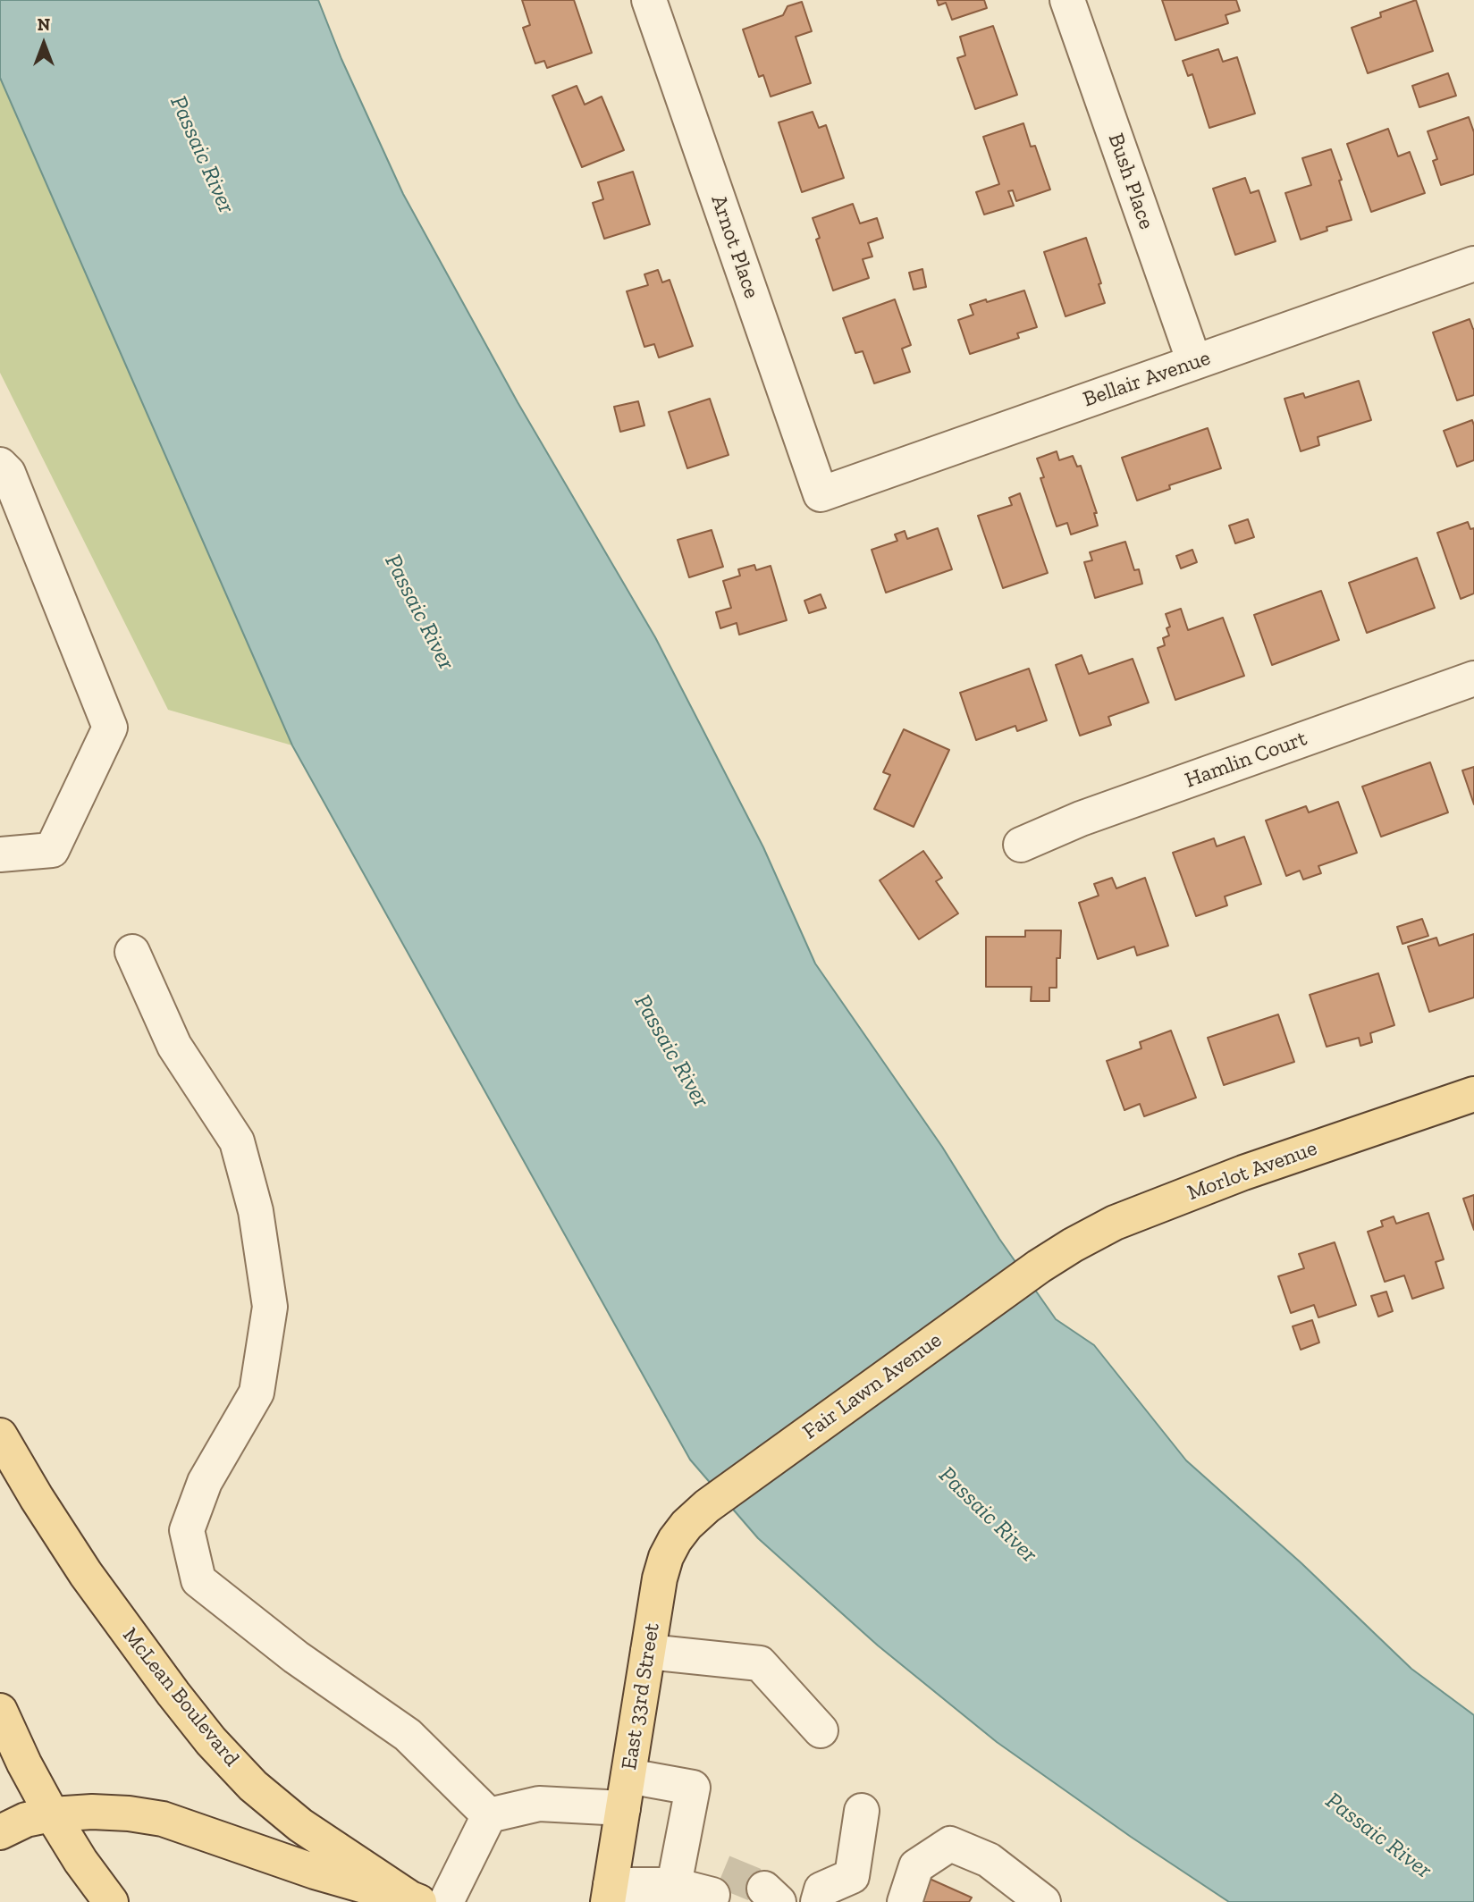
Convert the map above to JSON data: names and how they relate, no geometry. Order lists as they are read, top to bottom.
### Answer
{
  "streets": {
    "main road": [
      "Morlot Avenue",
      "Fair Lawn Avenue",
      "East 33rd Street",
      "McLean Boulevard"
    ],
    "street": [
      "Bush Place",
      "Arnot Place",
      "Bellair Avenue",
      "Hamlin Court"
    ]
  },
  "crossings": [
    ["Bush Place", "Bellair Avenue"],
    ["Arnot Place", "Bellair Avenue"],
    ["Morlot Avenue", "Fair Lawn Avenue"],
    ["Fair Lawn Avenue", "East 33rd Street"]
  ],
  "water": ["Passaic River"],
  "north": "top"
}
